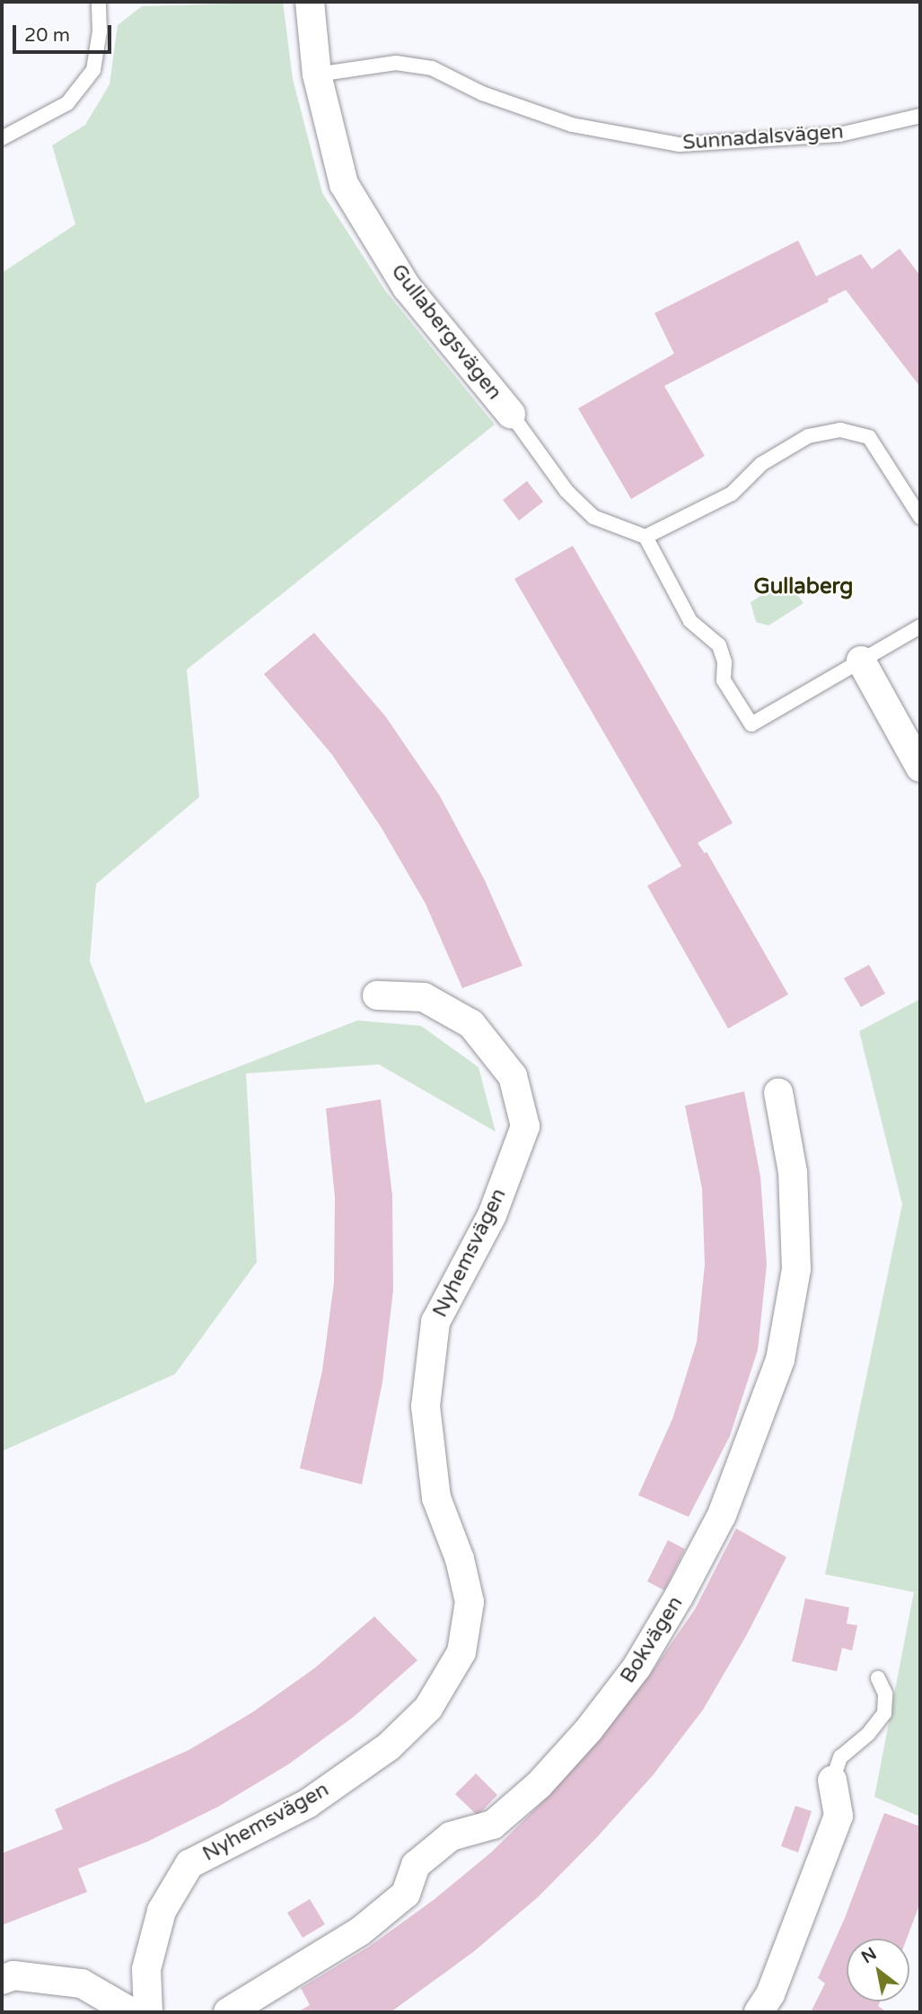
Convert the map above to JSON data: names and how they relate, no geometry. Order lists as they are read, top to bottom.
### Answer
{
  "streets": {
    "street": ["Gullabergsvägen", "Nyhemsvägen", "Bokvägen"],
    "lane": ["Sunnadalsvägen"]
  },
  "crossings": [
    ["Sunnadalsvägen", "Gullabergsvägen"]
  ],
  "districts": ["Gullaberg"],
  "scale_bar": "20 m",
  "north": "top left"
}
